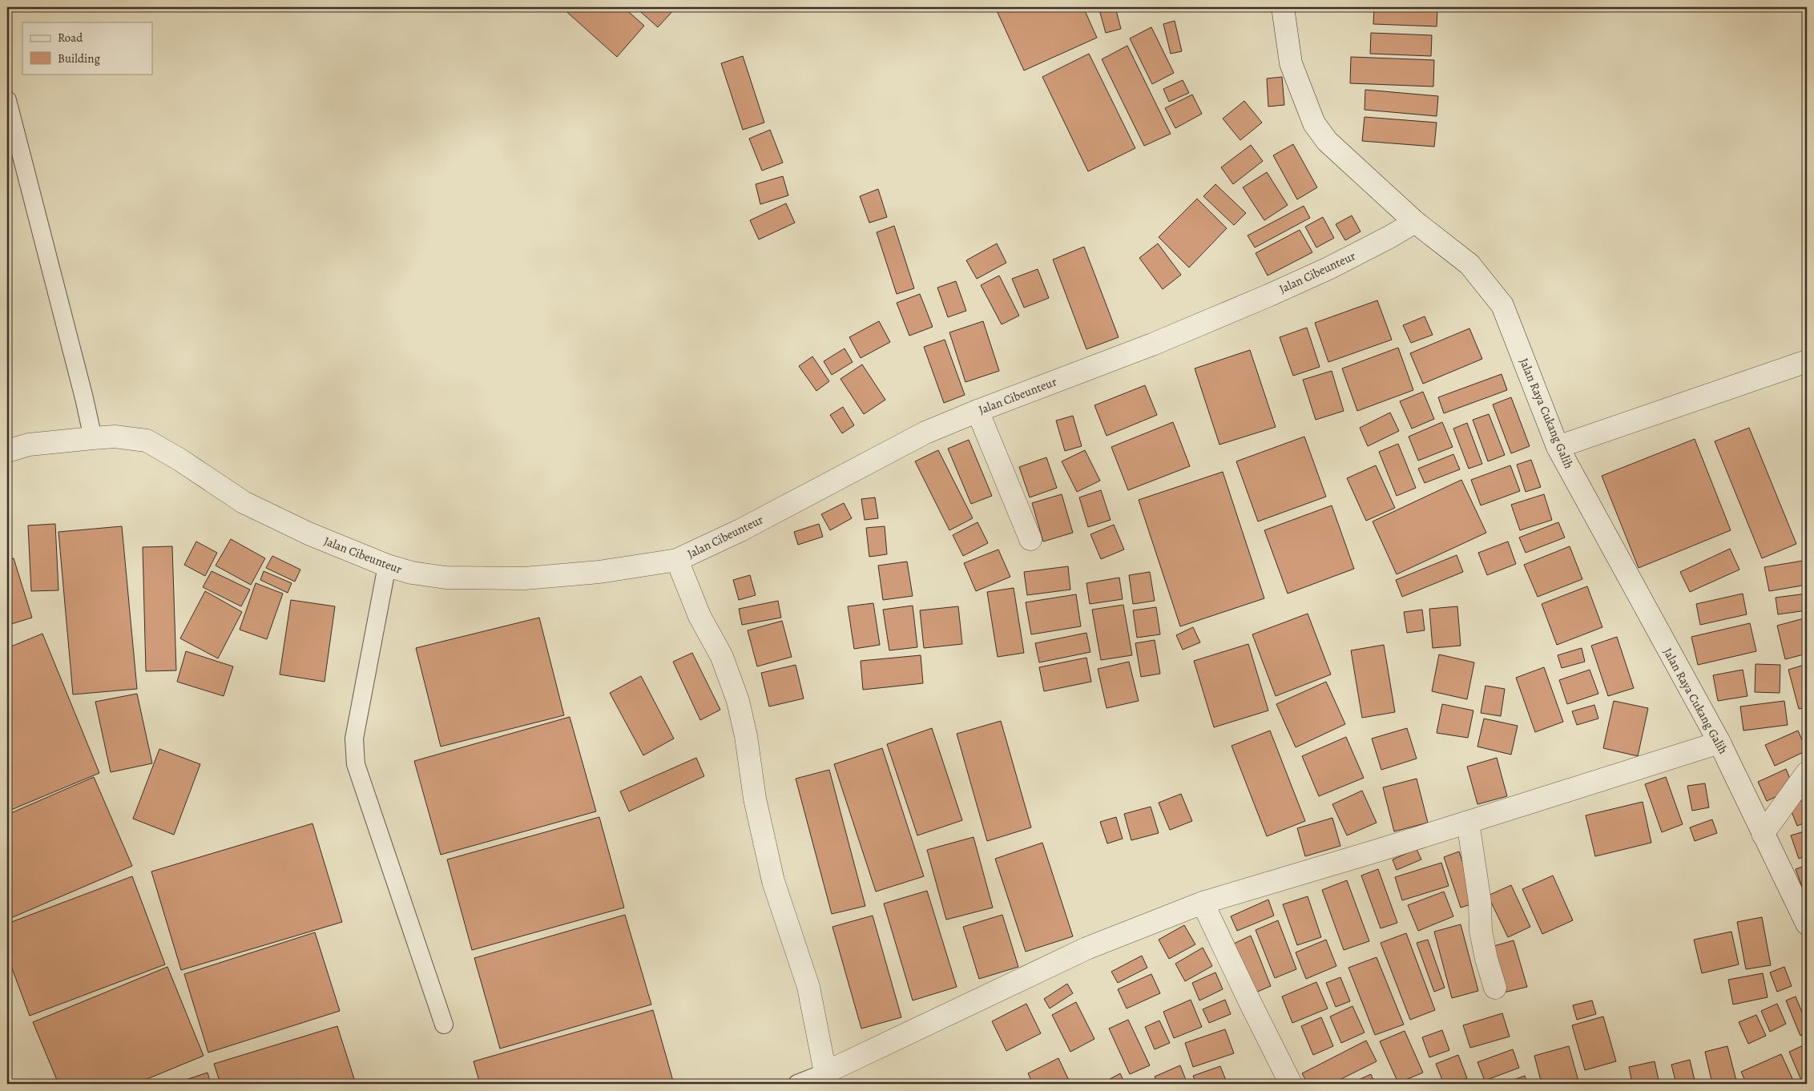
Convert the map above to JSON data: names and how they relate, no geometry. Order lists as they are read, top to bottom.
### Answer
{
  "streets": {
    "street": ["Jalan Cibeunteur", "Jalan Raya Cukang Galih"]
  },
  "crossings": [
    ["Jalan Cibeunteur", "Jalan Raya Cukang Galih"]
  ],
  "legend": ["Road", "Building"]
}
